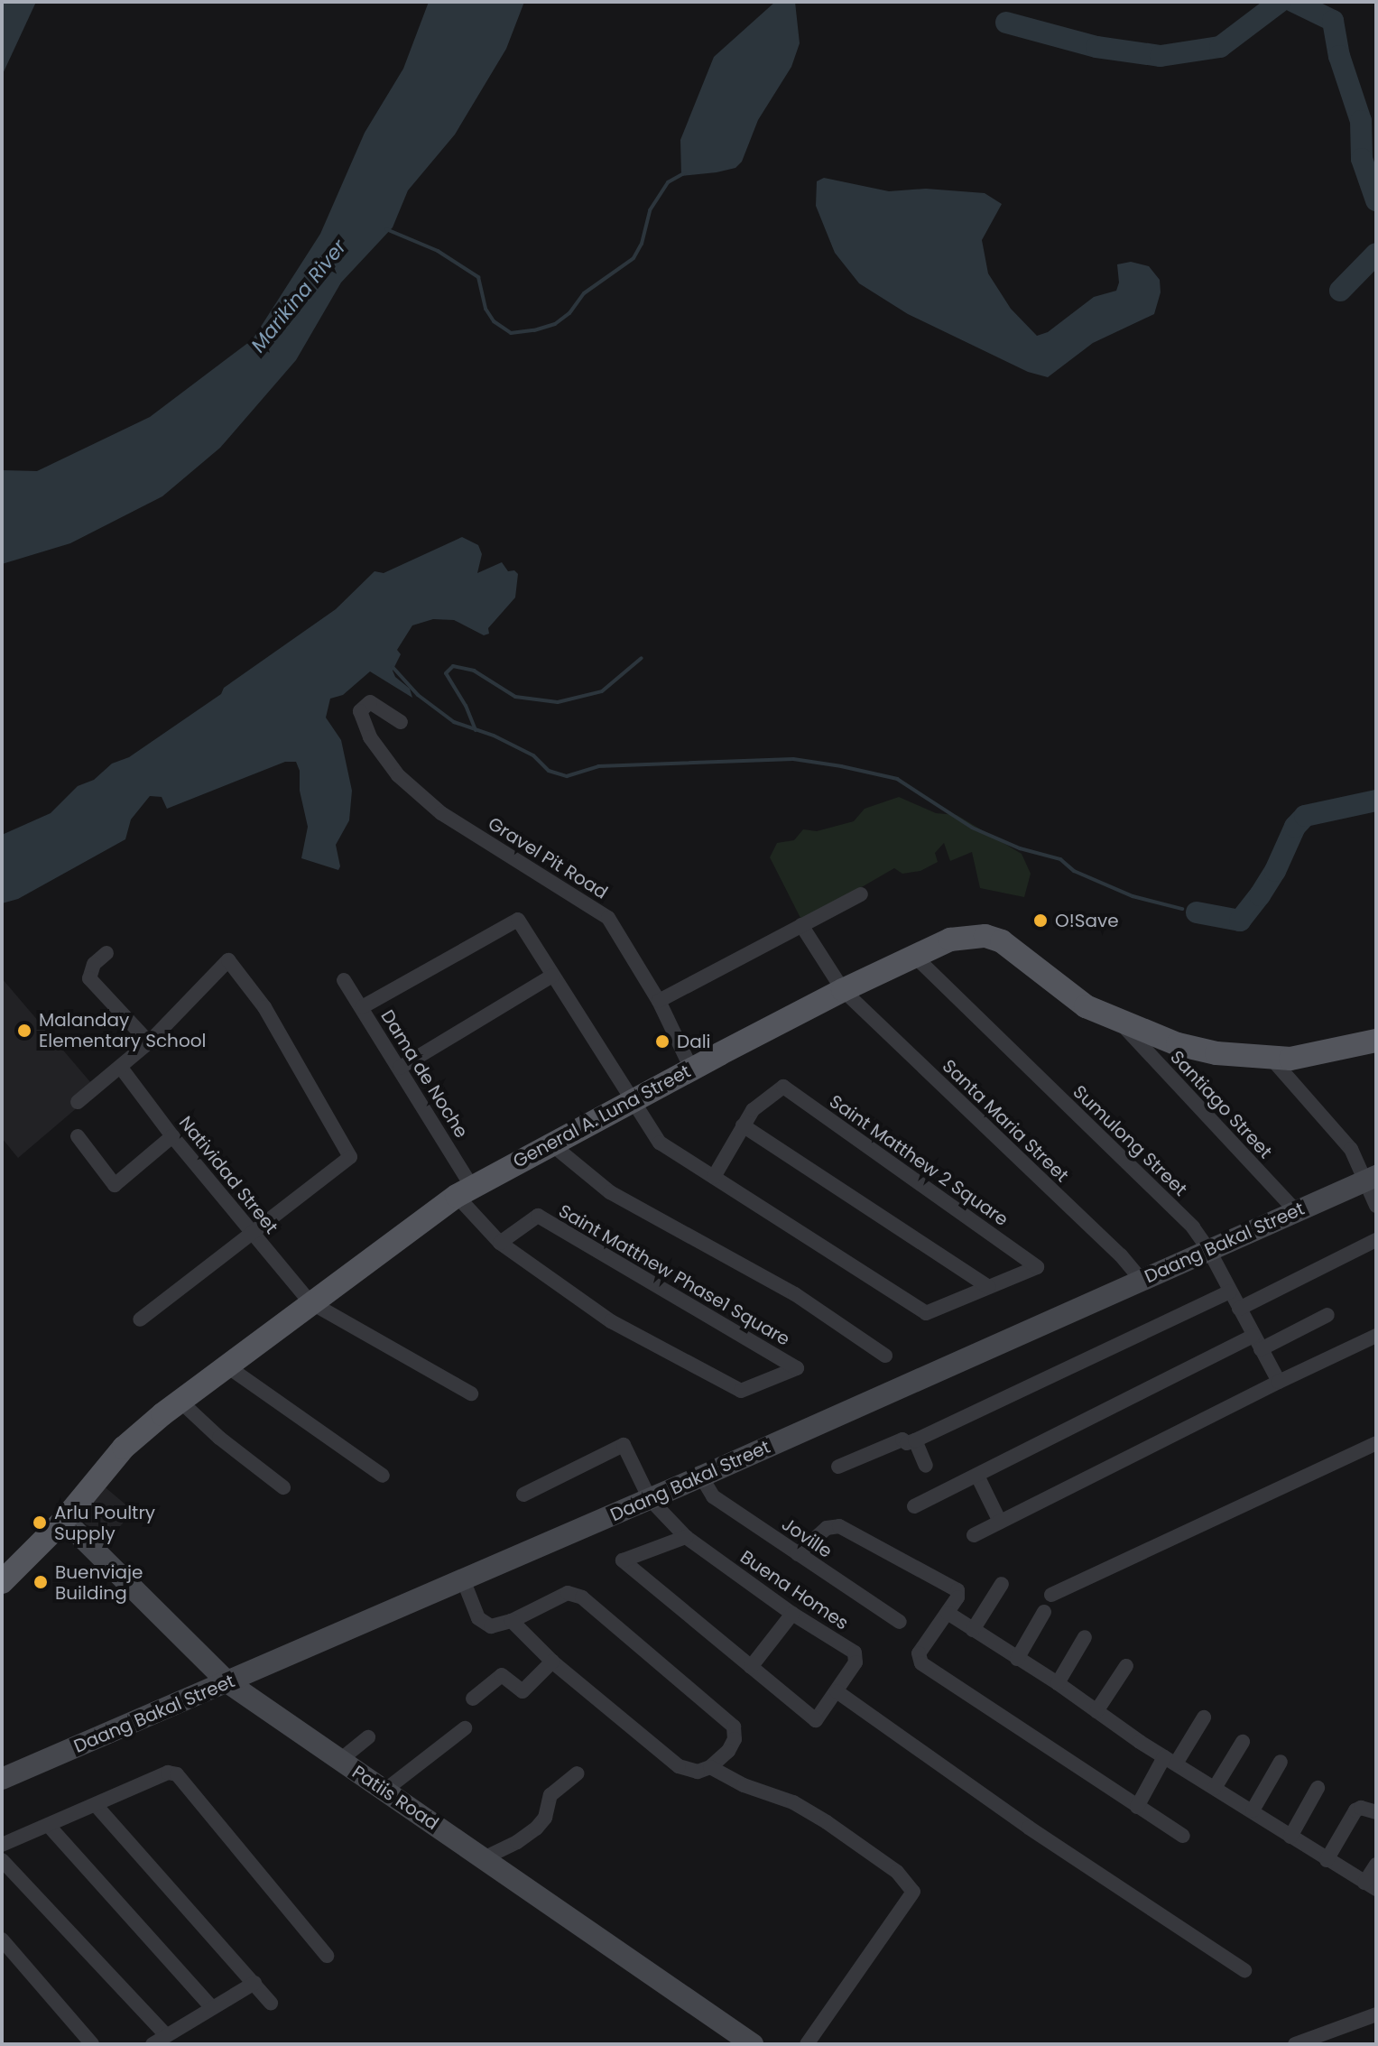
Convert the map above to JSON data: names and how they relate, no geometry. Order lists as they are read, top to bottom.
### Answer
{
  "streets": {
    "main road": ["General A. Luna Street"],
    "street": [
      "Gravel Pit Road",
      "Dama de Noche",
      "Santiago Street",
      "Santa Maria Street",
      "Sumulong Street",
      "Saint Matthew 2 Square",
      "Natividad Street",
      "Daang Bakal Street",
      "Saint Matthew Phase1 Square",
      "Joville",
      "Buena Homes",
      "Patiis Road"
    ]
  },
  "crossings": [
    ["Gravel Pit Road", "General A. Luna Street"],
    ["Dama de Noche", "General A. Luna Street"],
    ["Dama de Noche", "Saint Matthew 2 Square"],
    ["Dama de Noche", "Saint Matthew Phase1 Square"],
    ["Santiago Street", "General A. Luna Street"],
    ["Santiago Street", "Daang Bakal Street"],
    ["General A. Luna Street", "Santa Maria Street"],
    ["General A. Luna Street", "Sumulong Street"],
    ["General A. Luna Street", "Saint Matthew 2 Square"],
    ["General A. Luna Street", "Natividad Street"],
    ["General A. Luna Street", "Saint Matthew Phase1 Square"],
    ["General A. Luna Street", "Patiis Road"],
    ["Santa Maria Street", "Daang Bakal Street"],
    ["Sumulong Street", "Daang Bakal Street"],
    ["Daang Bakal Street", "Joville"],
    ["Daang Bakal Street", "Buena Homes"],
    ["Daang Bakal Street", "Patiis Road"]
  ],
  "water": ["Marikina River"],
  "places": [
    "O!Save",
    "Malanday Elementary School",
    "Dali",
    "Arlu Poultry Supply",
    "Buenviaje Building"
  ]
}
